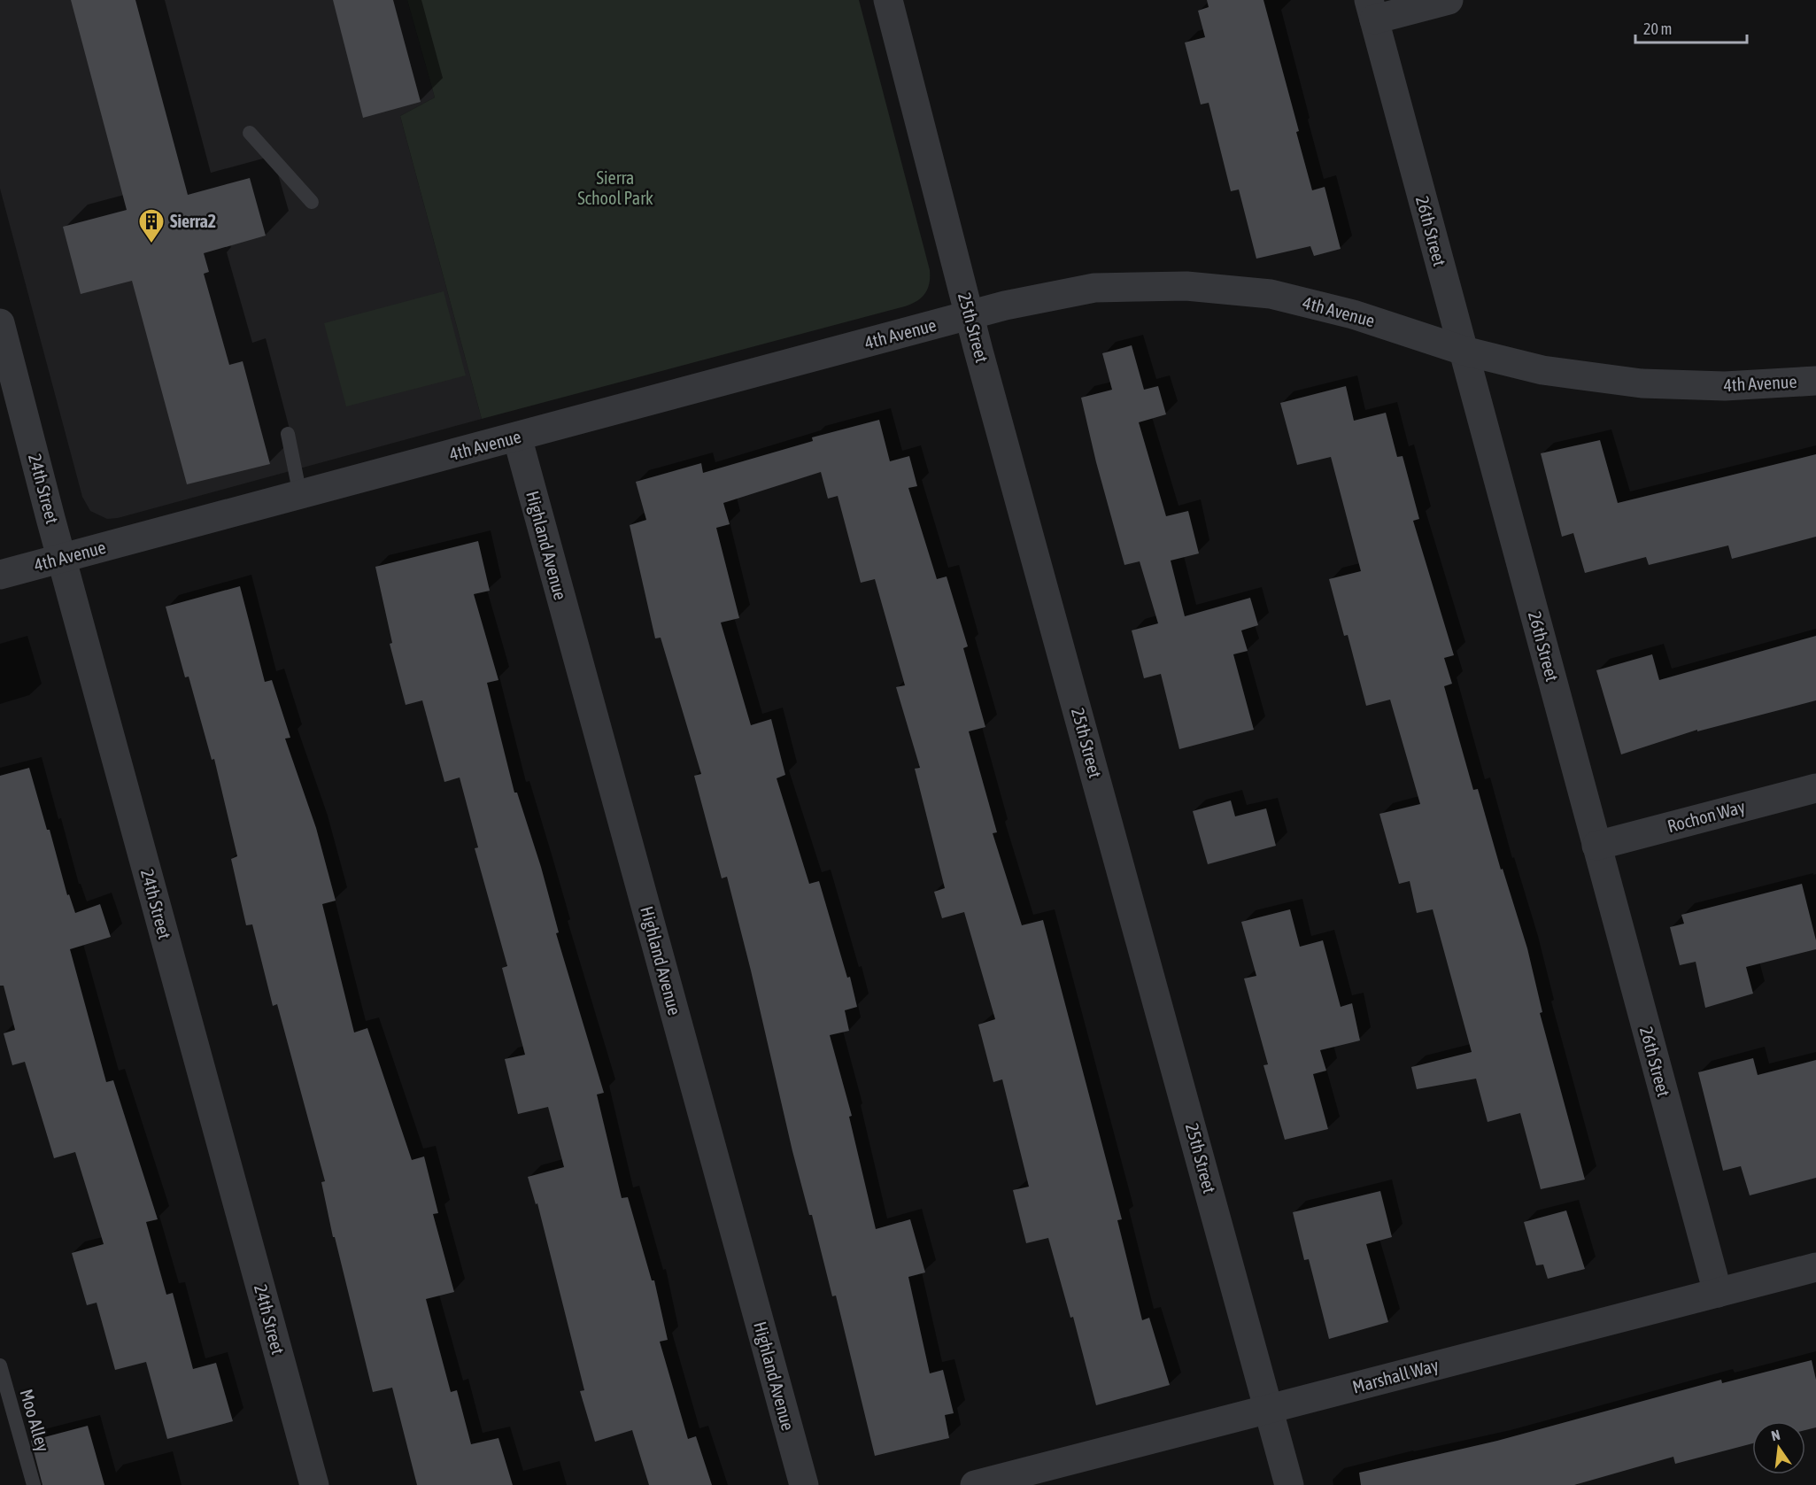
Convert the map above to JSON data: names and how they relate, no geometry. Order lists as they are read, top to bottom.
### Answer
{
  "streets": {
    "street": [
      "26th Street",
      "4th Avenue",
      "25th Street",
      "24th Street",
      "Highland Avenue",
      "Rochon Way",
      "Marshall Way"
    ],
    "lane": ["Moo Alley"]
  },
  "crossings": [
    ["26th Street", "4th Avenue"],
    ["26th Street", "Rochon Way"],
    ["26th Street", "Marshall Way"],
    ["4th Avenue", "25th Street"],
    ["4th Avenue", "24th Street"],
    ["4th Avenue", "Highland Avenue"],
    ["25th Street", "Marshall Way"]
  ],
  "parks": ["Sierra School Park"],
  "places": {
    "building": ["Sierra2"]
  },
  "scale_bar": "20 m",
  "north": "top"
}
